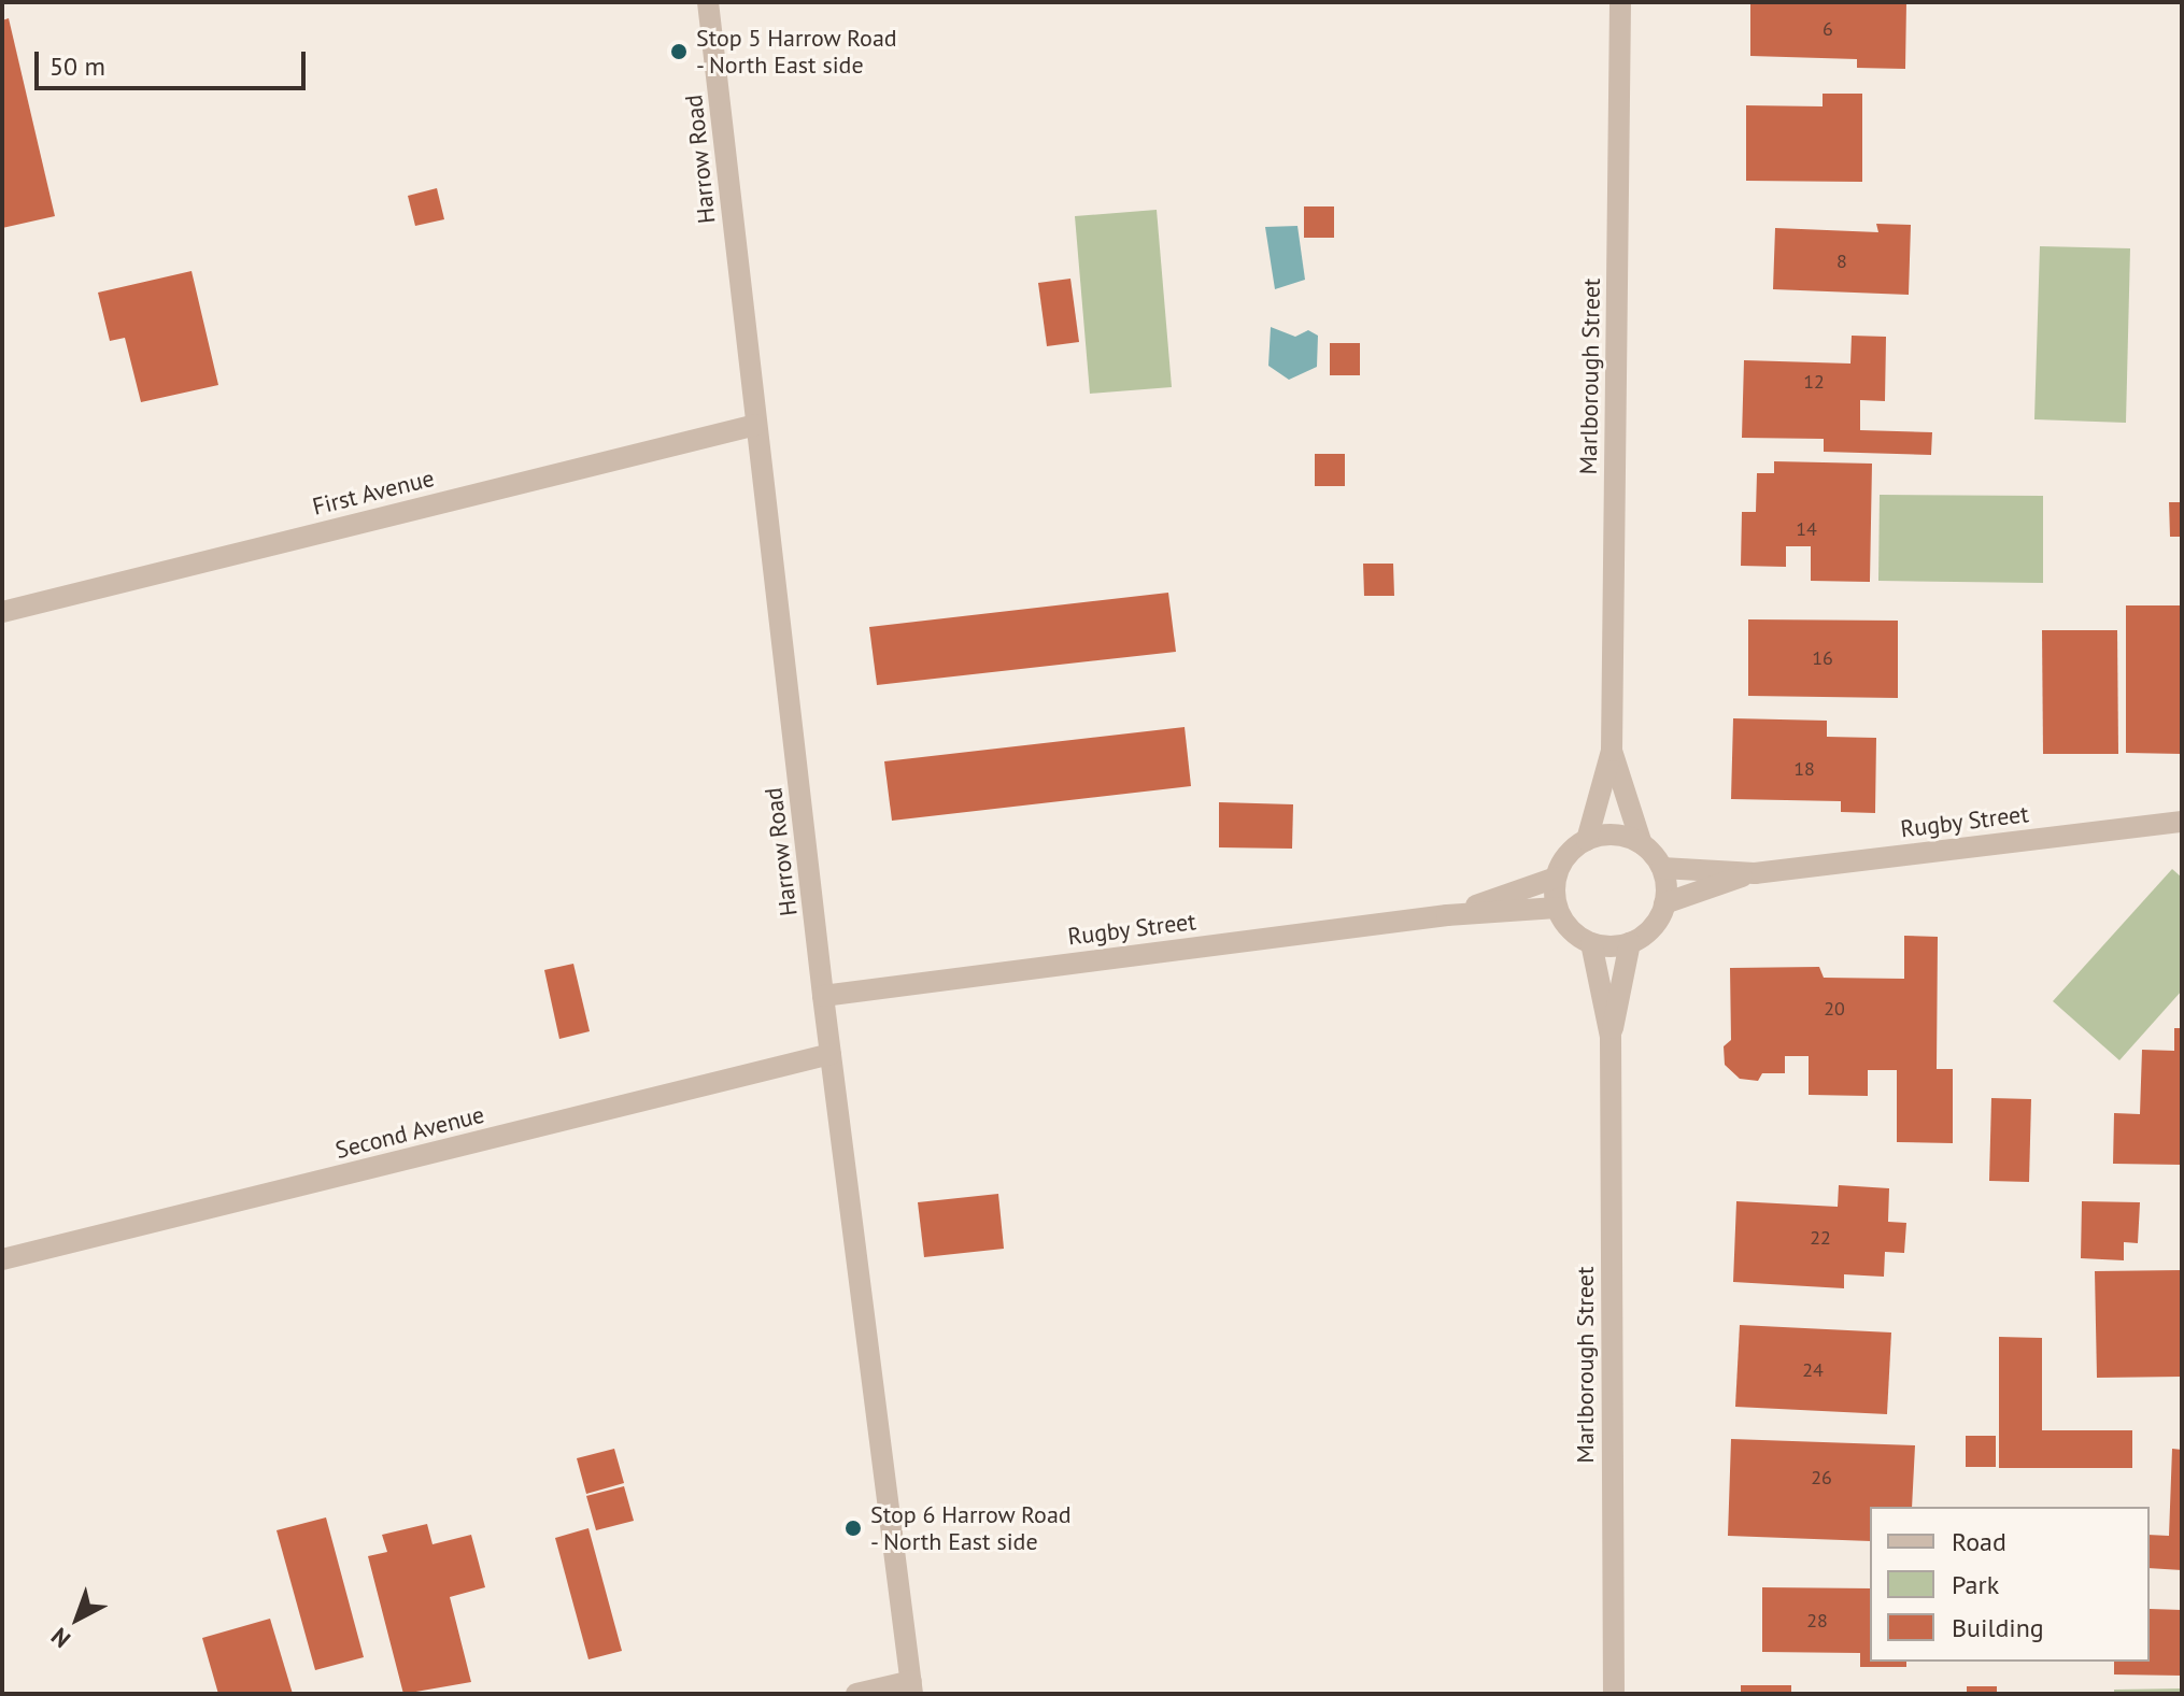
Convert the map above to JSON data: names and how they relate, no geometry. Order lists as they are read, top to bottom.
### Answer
{
  "streets": {
    "street": [
      "Harrow Road",
      "Marlborough Street",
      "First Avenue",
      "Rugby Street",
      "Second Avenue"
    ]
  },
  "crossings": [
    ["Harrow Road", "First Avenue"],
    ["Harrow Road", "Rugby Street"],
    ["Harrow Road", "Second Avenue"],
    ["Marlborough Street", "Rugby Street"]
  ],
  "places": ["Stop 5 Harrow Road - North East side", "Stop 6 Harrow Road - North East side"],
  "house_numbers": [
    "6",
    "8",
    "12",
    "14",
    "16",
    "18",
    "20",
    "22",
    "24",
    "26",
    "28"
  ],
  "legend": ["Road", "Park", "Building"],
  "scale_bar": "50 m",
  "north": "bottom left"
}
